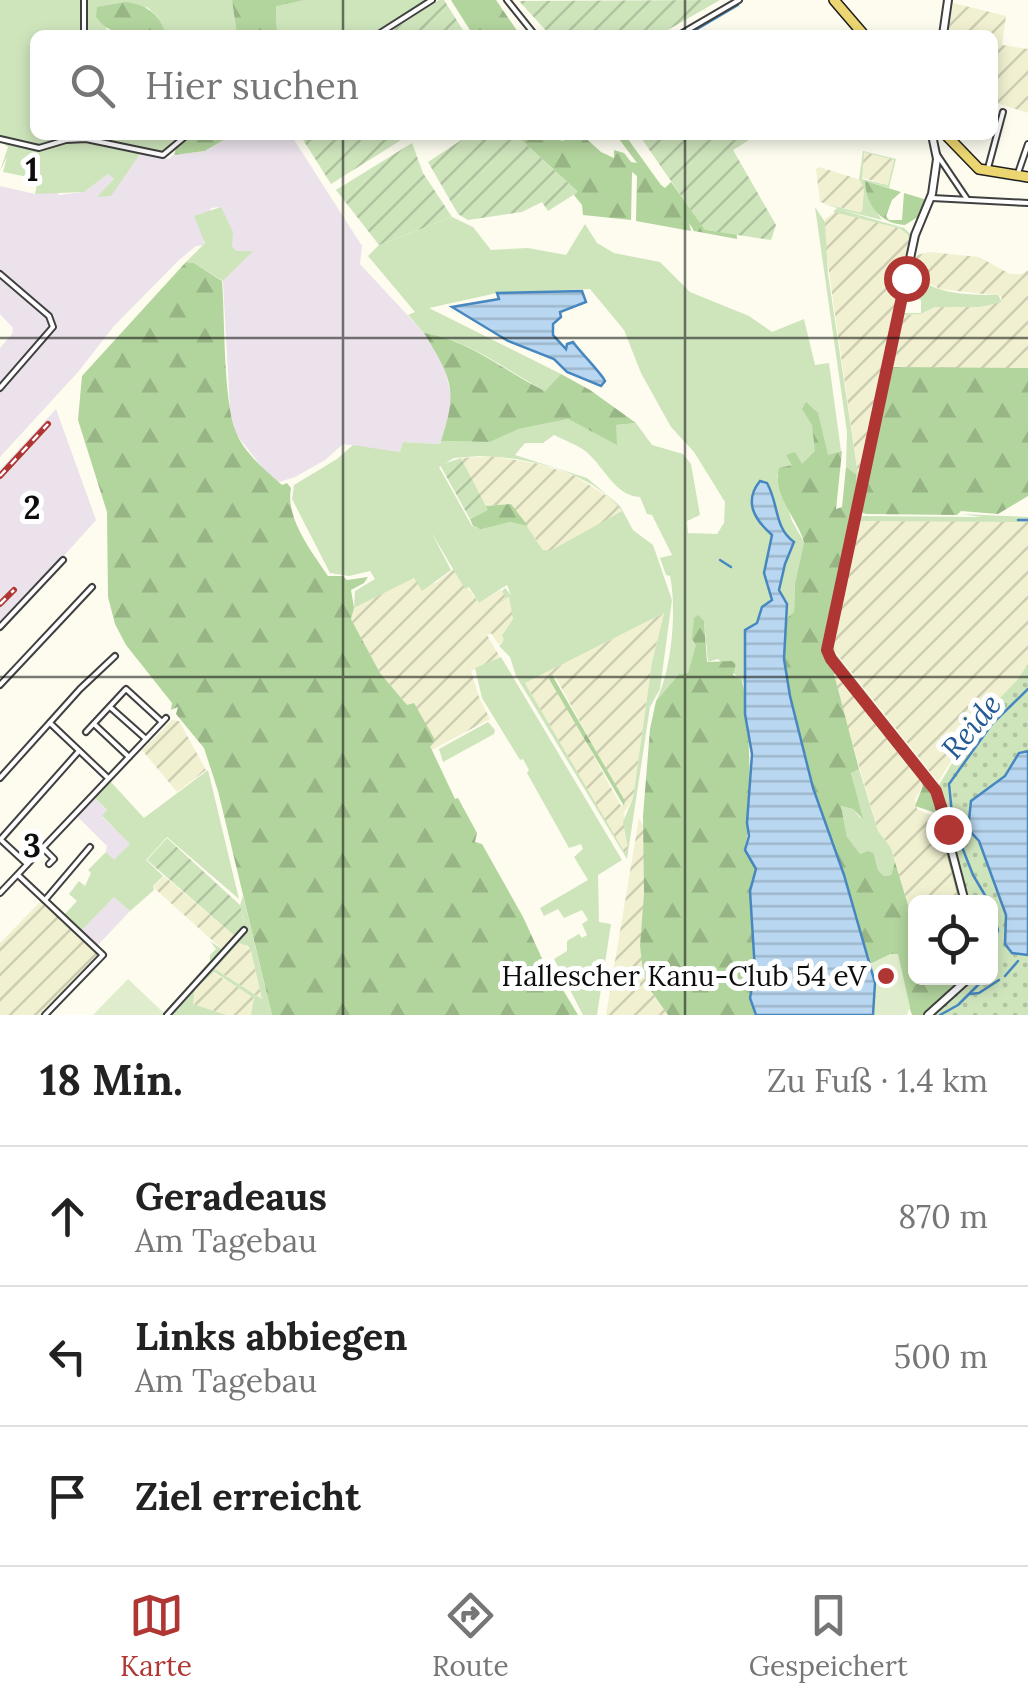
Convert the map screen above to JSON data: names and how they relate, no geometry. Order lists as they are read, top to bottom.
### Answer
{
  "water": ["Reide"],
  "places": ["Hallescher Kanu-Club 54 eV"],
  "page": {
    "search": "Hier suchen",
    "heading": ["18 Min.", "Zu Fuß · 1.4 km"],
    "list": [
      ["Geradeaus", "Am Tagebau", "870 m"],
      ["Links abbiegen", "Am Tagebau", "500 m"],
      "Ziel erreicht"
    ],
    "nav": ["Karte", "Route", "Gespeichert"]
  },
  "grid": {
    "rows": ["1", "2", "3"]
  }
}
